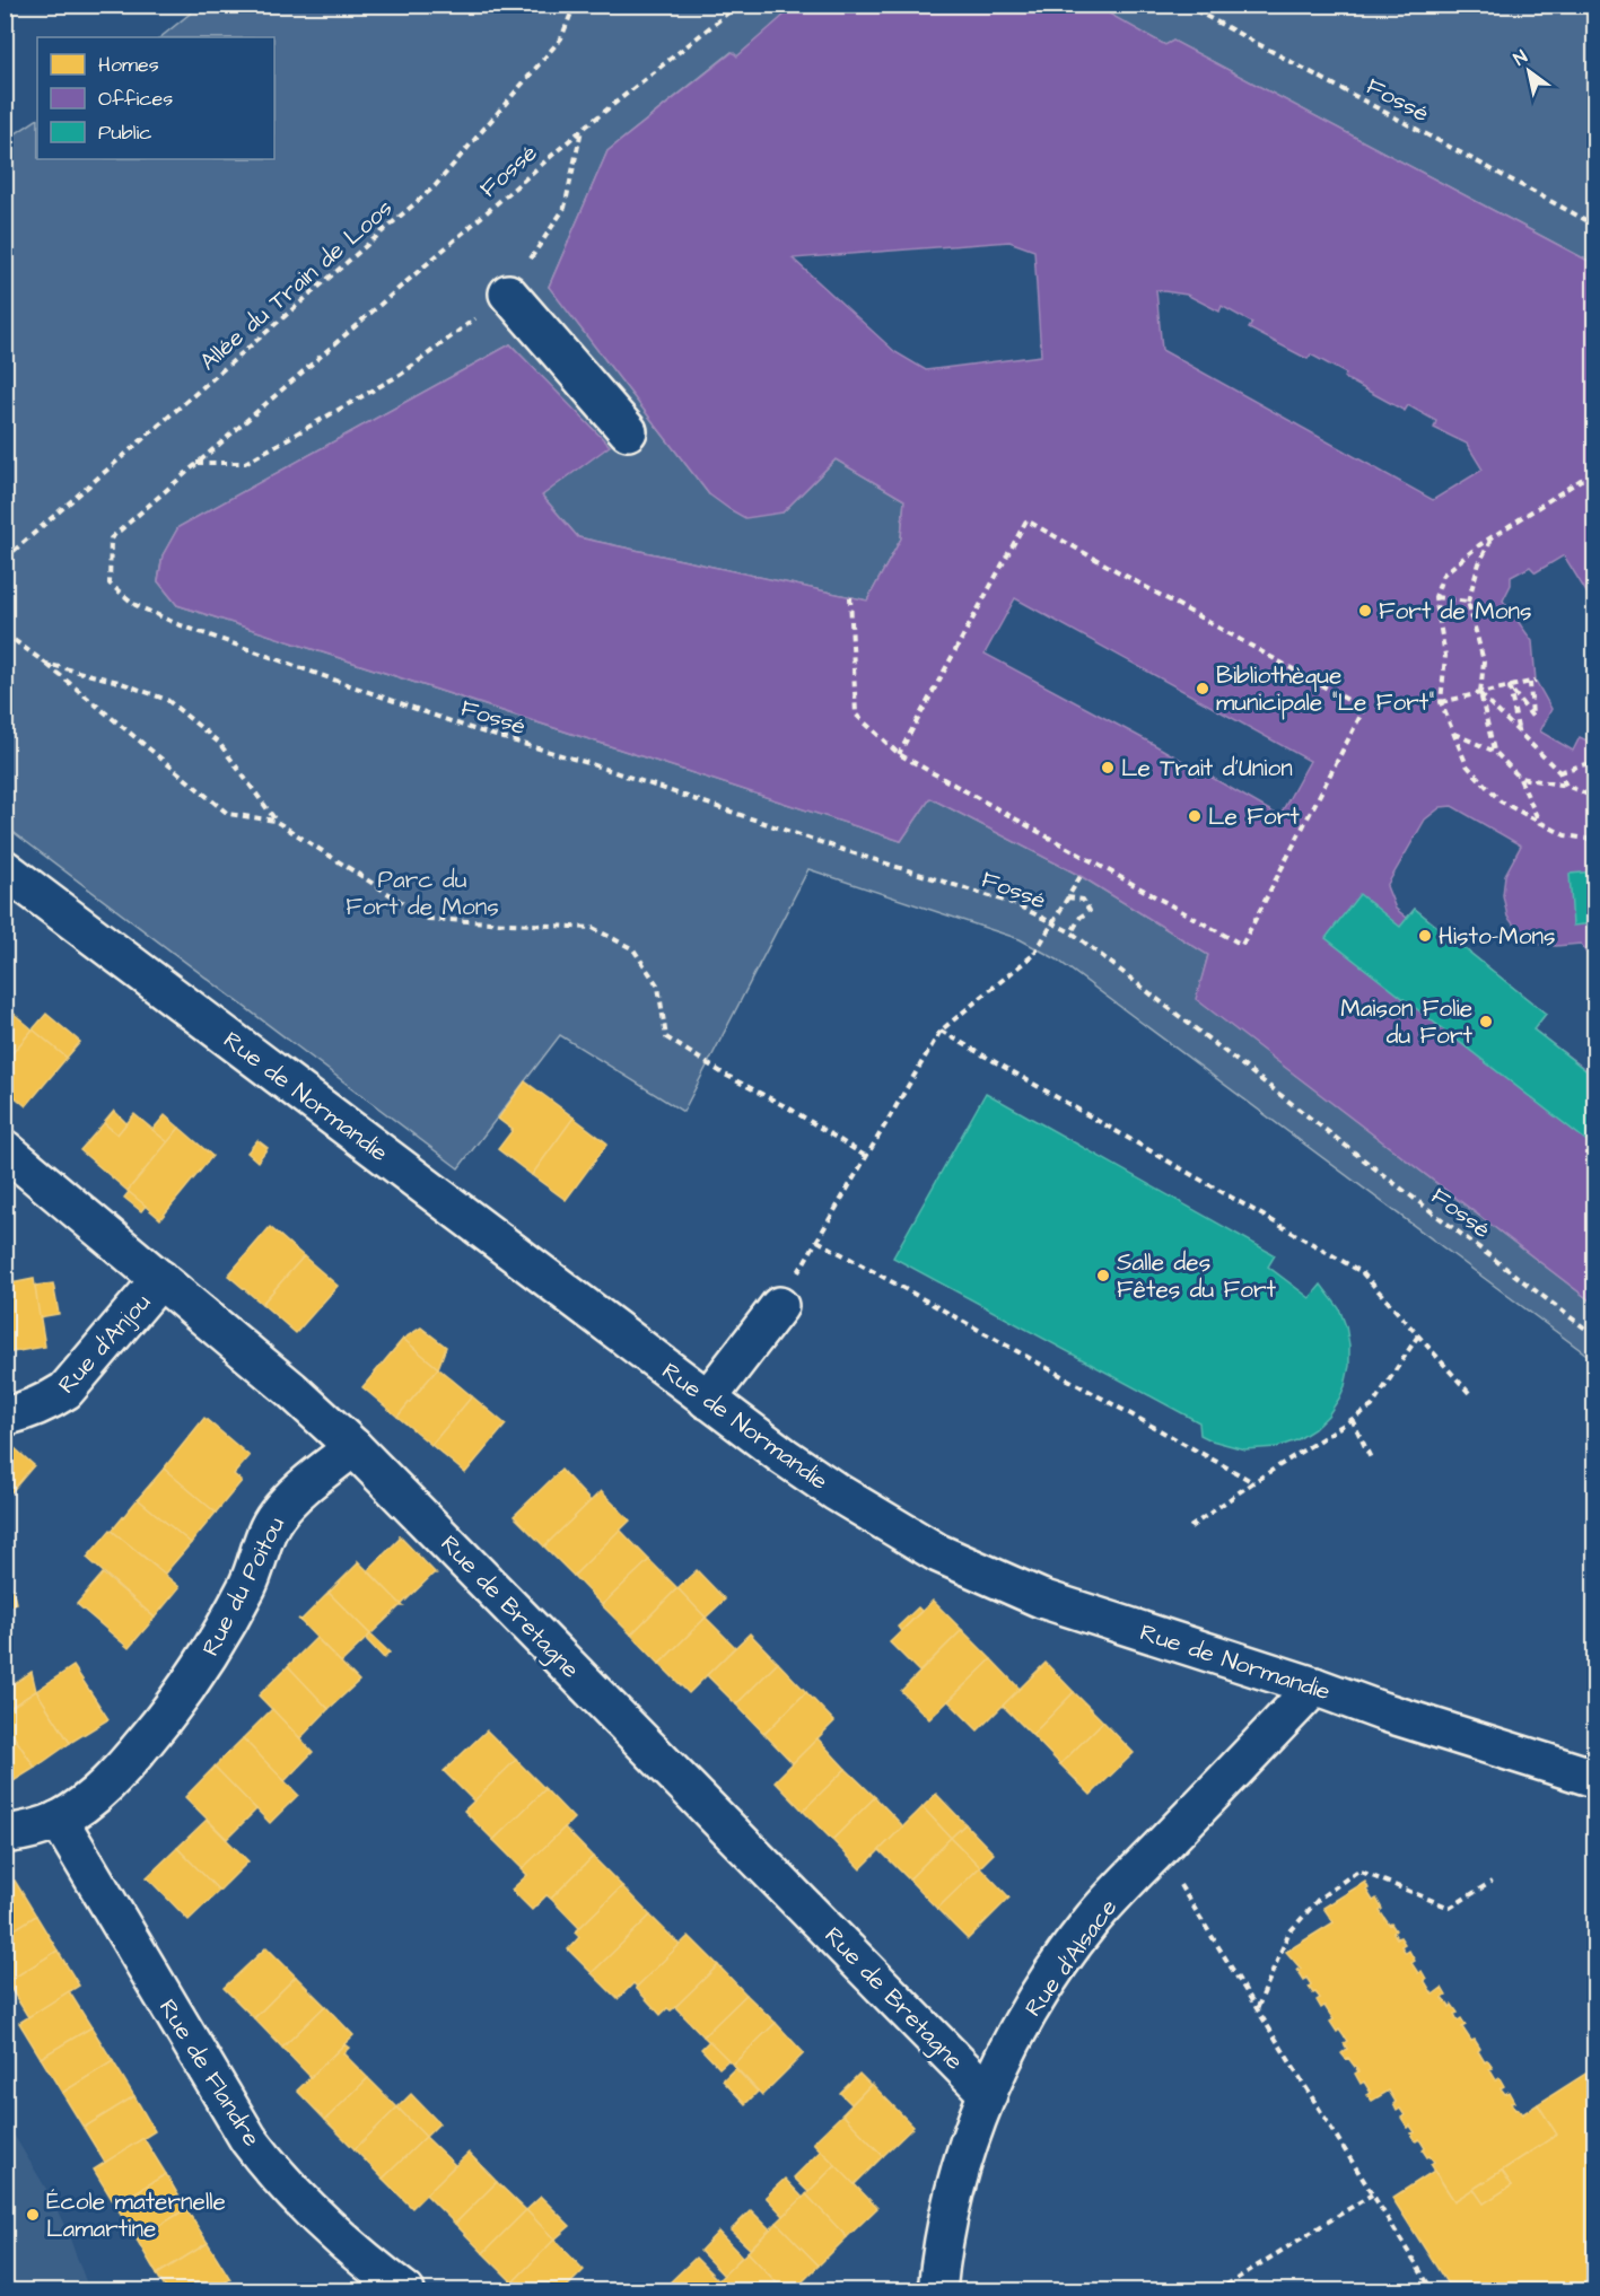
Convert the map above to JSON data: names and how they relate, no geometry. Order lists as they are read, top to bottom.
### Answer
{
  "streets": {
    "street": [
      "Rue de Normandie",
      "Rue d'Anjou",
      "Rue du Poitou",
      "Rue de Bretagne",
      "Rue d'Alsace",
      "Rue de Flandre"
    ],
    "path": ["Fossé", "Allée du Train de Loos"]
  },
  "crossings": [
    ["Rue de Normandie", "Rue d'Alsace"],
    ["Rue d'Anjou", "Rue de Bretagne"],
    ["Rue du Poitou", "Rue de Bretagne"],
    ["Rue du Poitou", "Rue de Flandre"],
    ["Rue de Bretagne", "Rue d'Alsace"]
  ],
  "parks": ["Parc du Fort de Mons"],
  "places": [
    "Fort de Mons",
    "Bibliothèque municipale \"Le Fort\"",
    "Le Trait d'Union",
    "Le Fort",
    "Histo-Mons",
    "Maison Folie du Fort",
    "Salle des Fêtes du Fort",
    "École maternelle Lamartine"
  ],
  "legend": ["Homes", "Offices", "Public"],
  "north": "top left"
}
